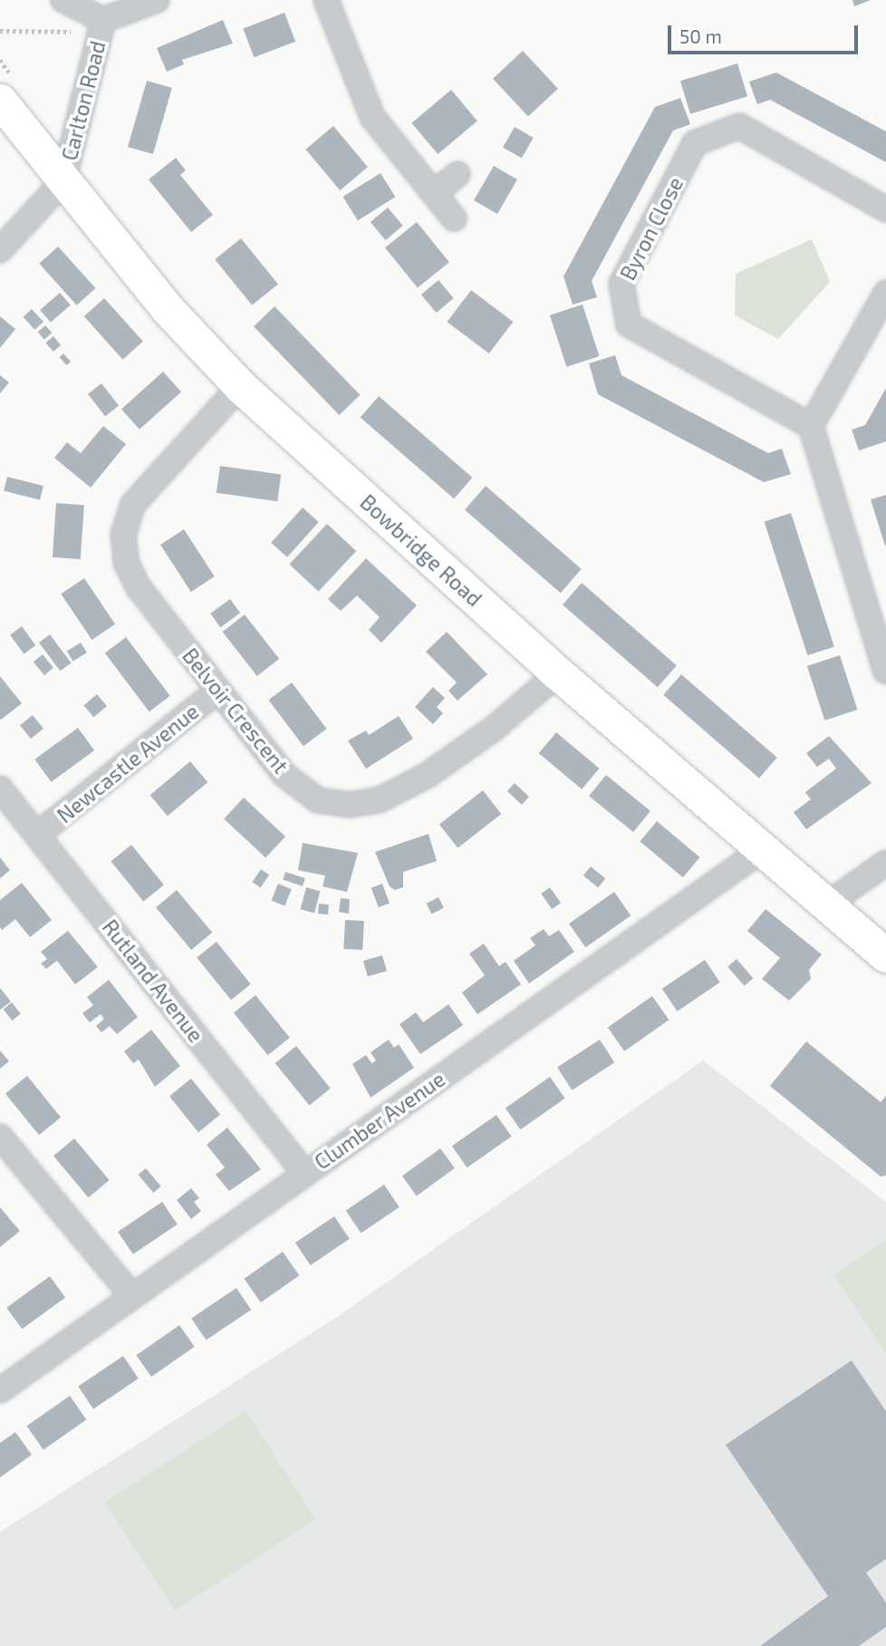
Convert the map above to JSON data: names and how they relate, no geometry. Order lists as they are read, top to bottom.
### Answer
{
  "streets": {
    "street": [
      "Carlton Road",
      "Byron Close",
      "Bowbridge Road",
      "Belvoir Crescent",
      "Newcastle Avenue",
      "Rutland Avenue",
      "Clumber Avenue"
    ]
  },
  "crossings": [
    ["Carlton Road", "Bowbridge Road"],
    ["Bowbridge Road", "Belvoir Crescent"],
    ["Bowbridge Road", "Clumber Avenue"],
    ["Belvoir Crescent", "Newcastle Avenue"],
    ["Newcastle Avenue", "Rutland Avenue"],
    ["Rutland Avenue", "Clumber Avenue"]
  ],
  "scale_bar": "50 m"
}
